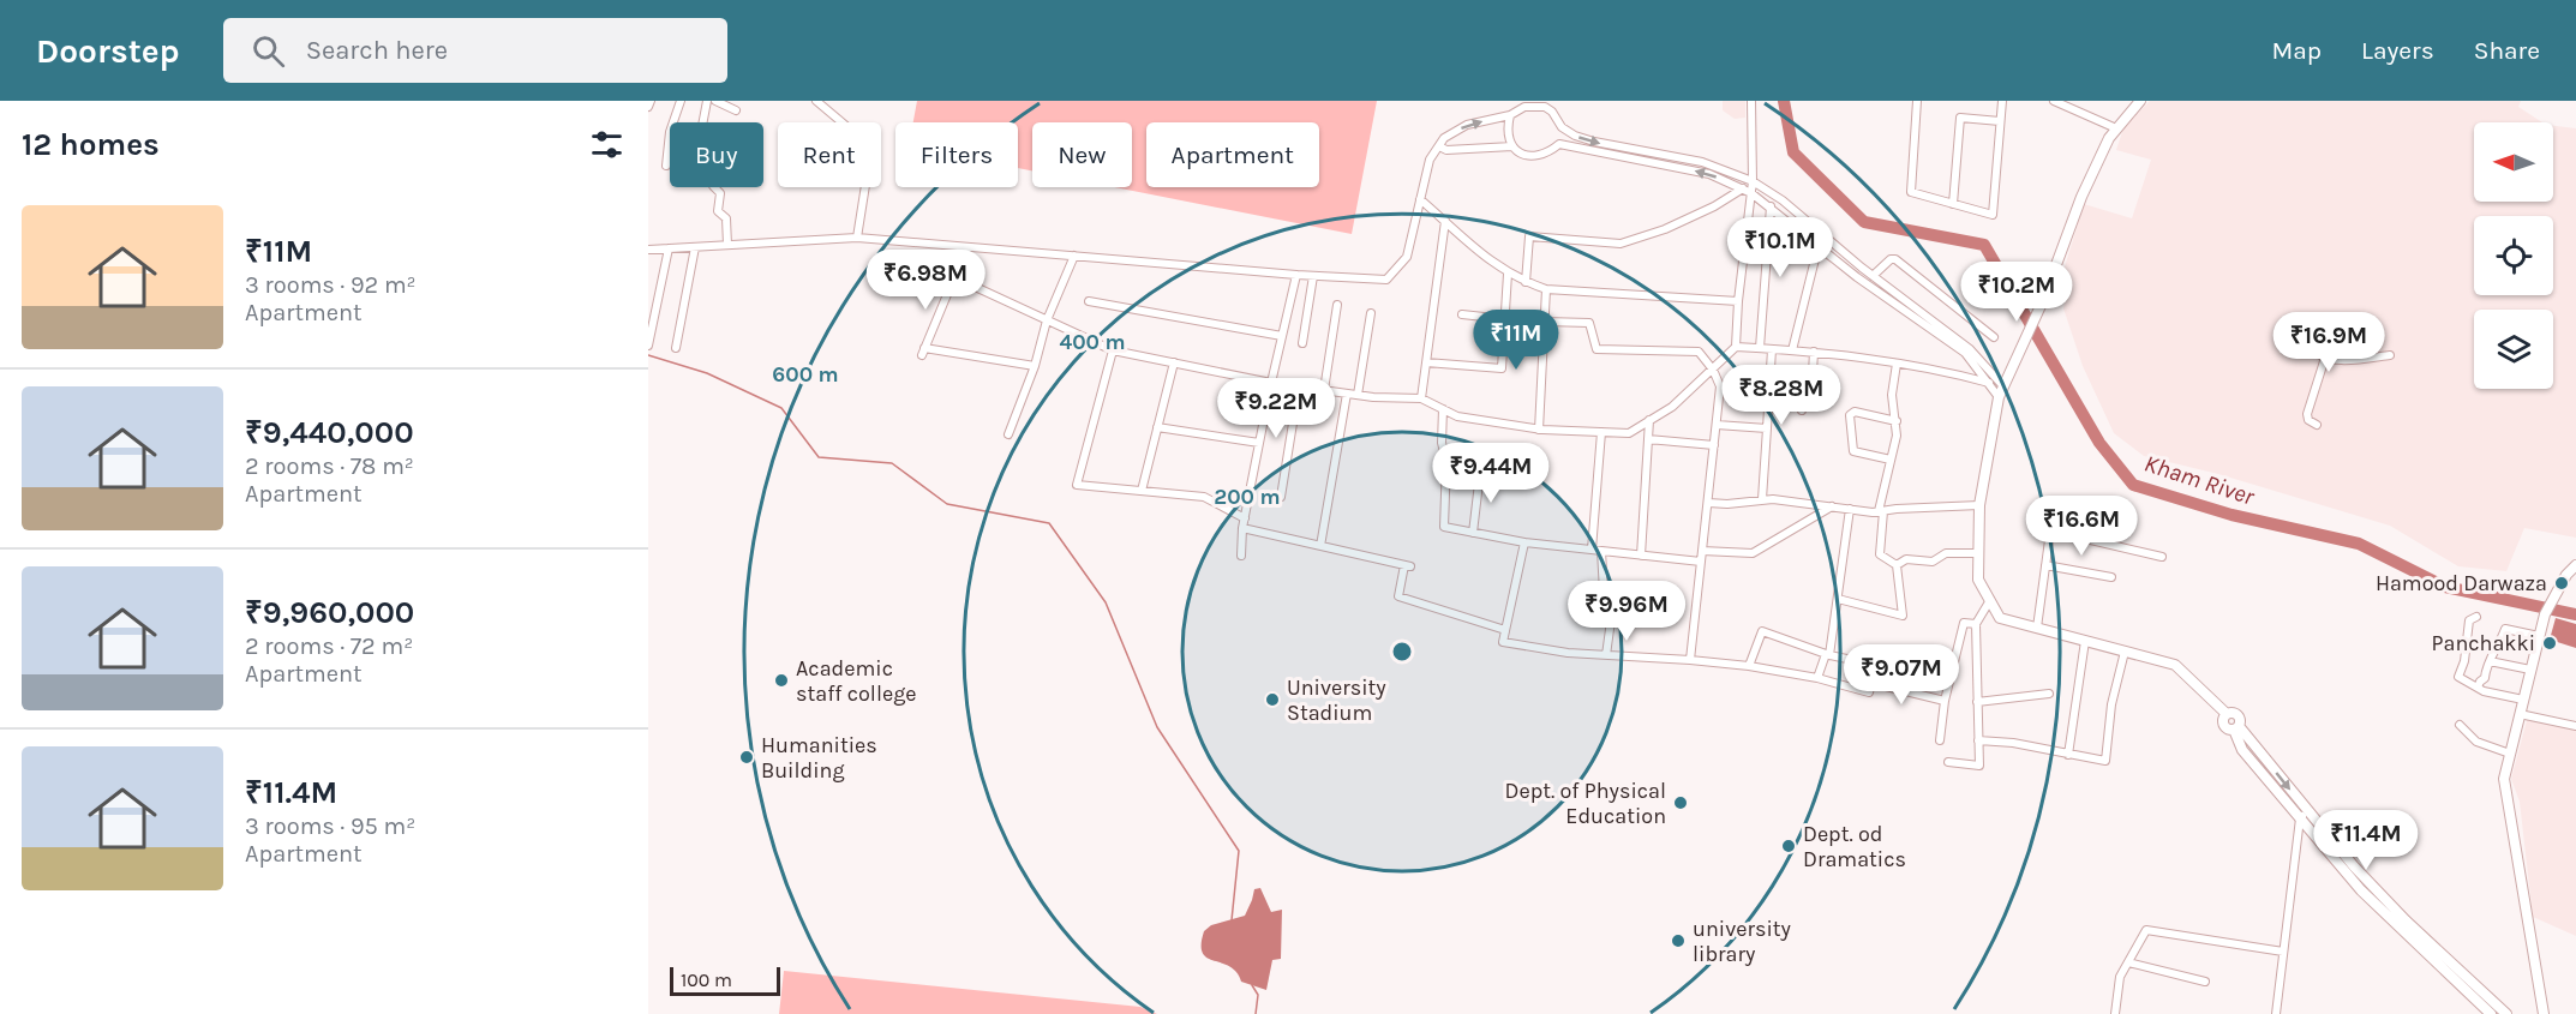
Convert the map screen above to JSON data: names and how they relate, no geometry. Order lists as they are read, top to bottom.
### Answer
{
  "water": ["Kham River"],
  "places": [
    "Hamood Darwaza",
    "Panchakki",
    "Academic staff college",
    "University Stadium",
    "Humanities Building",
    "Dept. of Physical Education",
    "Dept. od Dramatics",
    "university library"
  ],
  "scale_bar": "100 m",
  "north": "left",
  "page": {
    "header": "Doorstep",
    "search": "Search here",
    "nav": ["Map", "Layers", "Share"],
    "heading": "12 homes",
    "chip": [
      "Buy",
      "Rent",
      "Filters",
      "New",
      "Apartment"
    ],
    "list": [
      {
        "name": "₹11M",
        "note": "3 rooms · 92 m² · Apartment"
      },
      {
        "name": "₹9,440,000",
        "note": "2 rooms · 78 m² · Apartment"
      },
      {
        "name": "₹9,960,000",
        "note": "2 rooms · 72 m² · Apartment"
      },
      {
        "name": "₹11.4M",
        "note": "3 rooms · 95 m² · Apartment"
      }
    ],
    "price": [
      "₹10.1M",
      "₹6.98M",
      "₹10.2M",
      "₹11M",
      "₹16.9M",
      "₹8.28M",
      "₹9.22M",
      "₹9.44M",
      "₹16.6M",
      "₹9.96M",
      "₹9.07M",
      "₹11.4M"
    ],
    "scale": "100 m"
  },
  "rings": ["400 m", "600 m", "200 m"]
}
